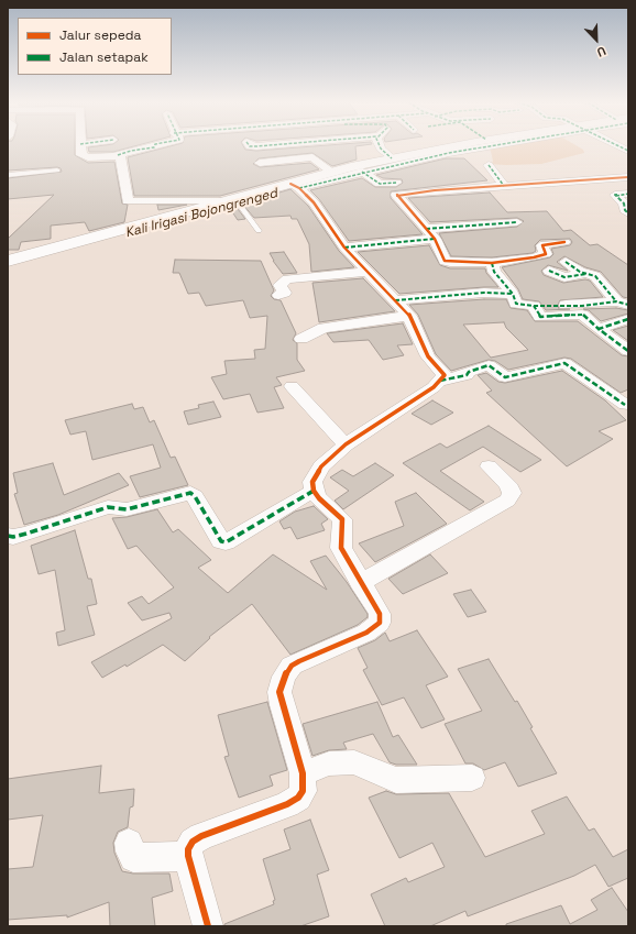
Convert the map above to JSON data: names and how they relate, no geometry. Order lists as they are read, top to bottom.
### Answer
{
  "water": ["Kali Irigasi Bojongrenged"],
  "legend": ["Jalur sepeda", "Jalan setapak"],
  "north": "bottom right"
}
